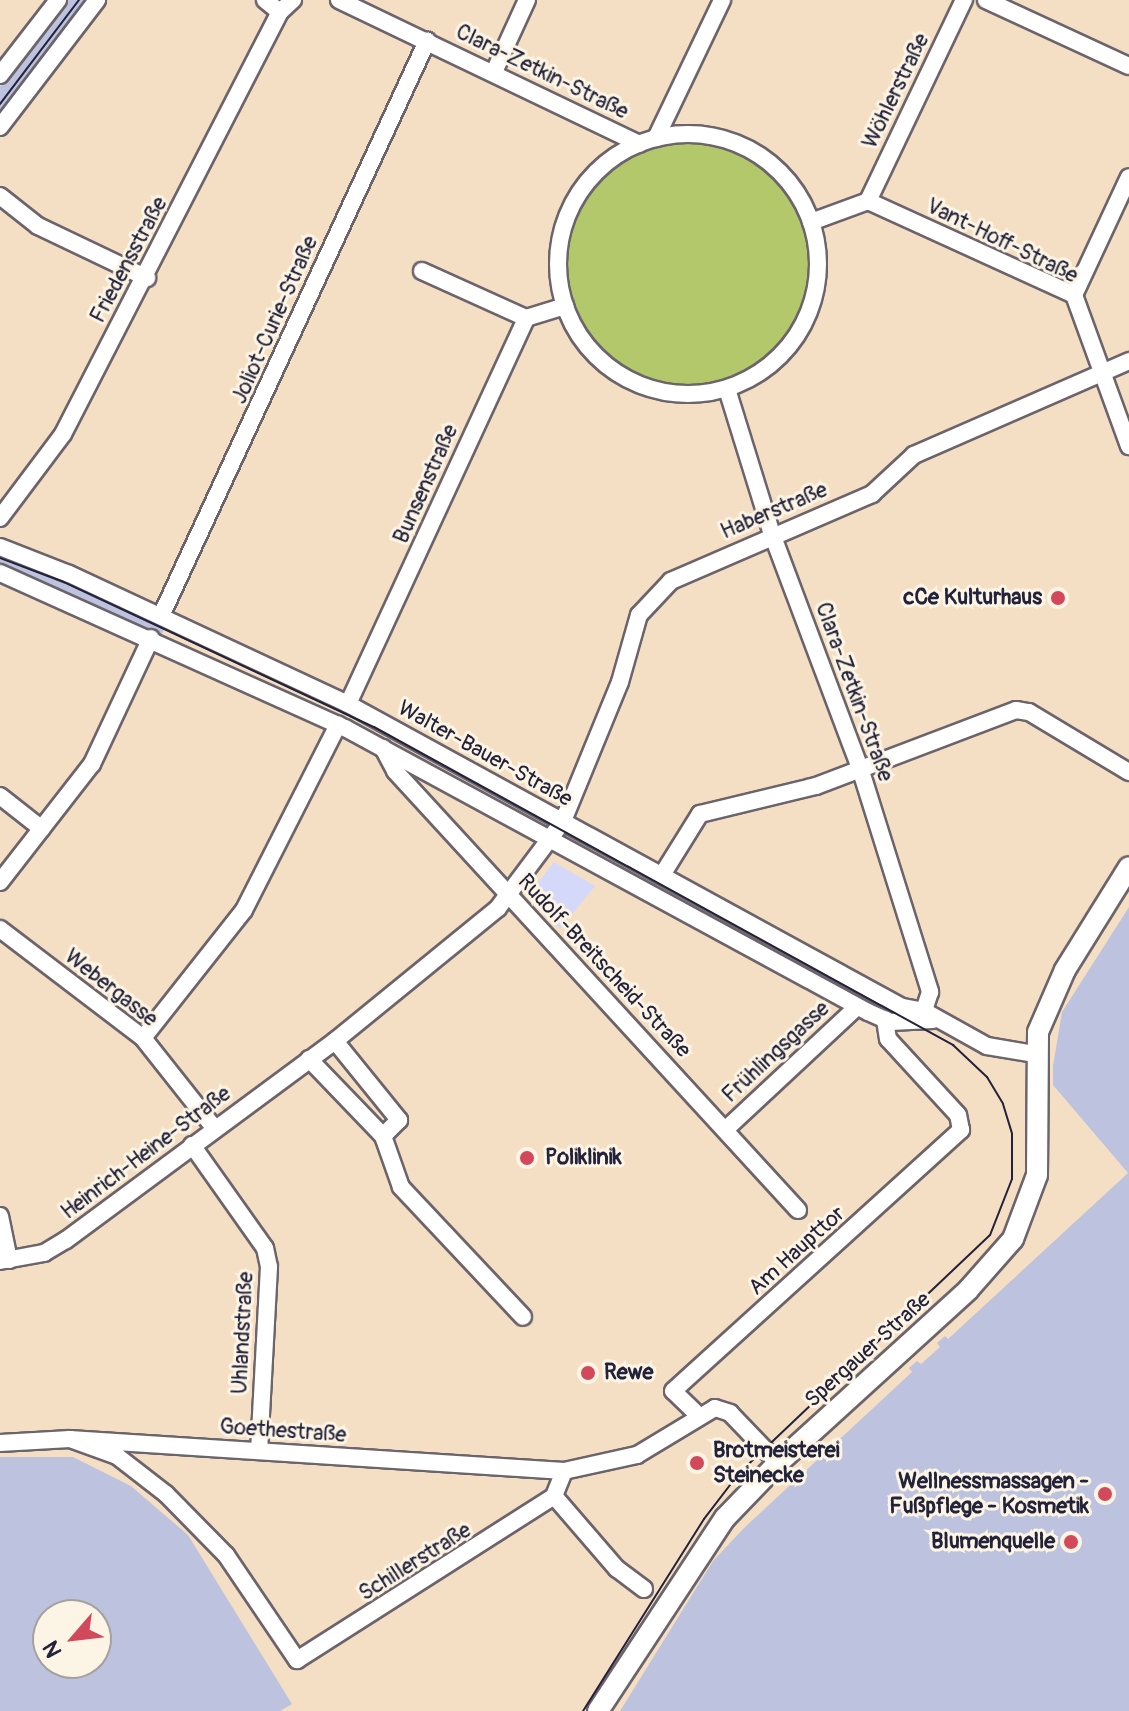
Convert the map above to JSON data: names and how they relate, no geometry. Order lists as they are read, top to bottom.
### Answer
{
  "streets": {
    "main road": ["Spergauer Straße"],
    "street": [
      "Clara-Zetkin-Straße",
      "Wöhlerstraße",
      "Vant-Hoff-Straße",
      "Friedensstraße",
      "Joliot-Curie-Straße",
      "Bunsenstraße",
      "Haberstraße",
      "Walter-Bauer-Straße",
      "Rudolf-Breitscheid-Straße",
      "Webergasse",
      "Frühlingsgasse",
      "Heinrich-Heine-Straße",
      "Am Haupttor",
      "Uhlandstraße",
      "Goethestraße",
      "Schillerstraße"
    ]
  },
  "crossings": [
    ["Clara-Zetkin-Straße", "Joliot-Curie-Straße"],
    ["Clara-Zetkin-Straße", "Haberstraße"],
    ["Clara-Zetkin-Straße", "Walter-Bauer-Straße"],
    ["Wöhlerstraße", "Vant-Hoff-Straße"],
    ["Vant-Hoff-Straße", "Haberstraße"],
    ["Joliot-Curie-Straße", "Walter-Bauer-Straße"],
    ["Bunsenstraße", "Walter-Bauer-Straße"],
    ["Haberstraße", "Walter-Bauer-Straße"],
    ["Haberstraße", "Heinrich-Heine-Straße"],
    ["Walter-Bauer-Straße", "Rudolf-Breitscheid-Straße"],
    ["Walter-Bauer-Straße", "Frühlingsgasse"],
    ["Walter-Bauer-Straße", "Heinrich-Heine-Straße"],
    ["Walter-Bauer-Straße", "Am Haupttor"],
    ["Walter-Bauer-Straße", "Spergauer Straße"],
    ["Rudolf-Breitscheid-Straße", "Frühlingsgasse"],
    ["Rudolf-Breitscheid-Straße", "Heinrich-Heine-Straße"],
    ["Webergasse", "Heinrich-Heine-Straße"],
    ["Heinrich-Heine-Straße", "Uhlandstraße"],
    ["Uhlandstraße", "Goethestraße"],
    ["Goethestraße", "Schillerstraße"]
  ],
  "places": [
    "cCe Kulturhaus",
    "Poliklinik",
    "Rewe",
    "Brotmeisterei Steinecke",
    "Wellnessmassagen - Fußpflege - Kosmetik",
    "Blumenquelle"
  ],
  "north": "bottom left"
}
